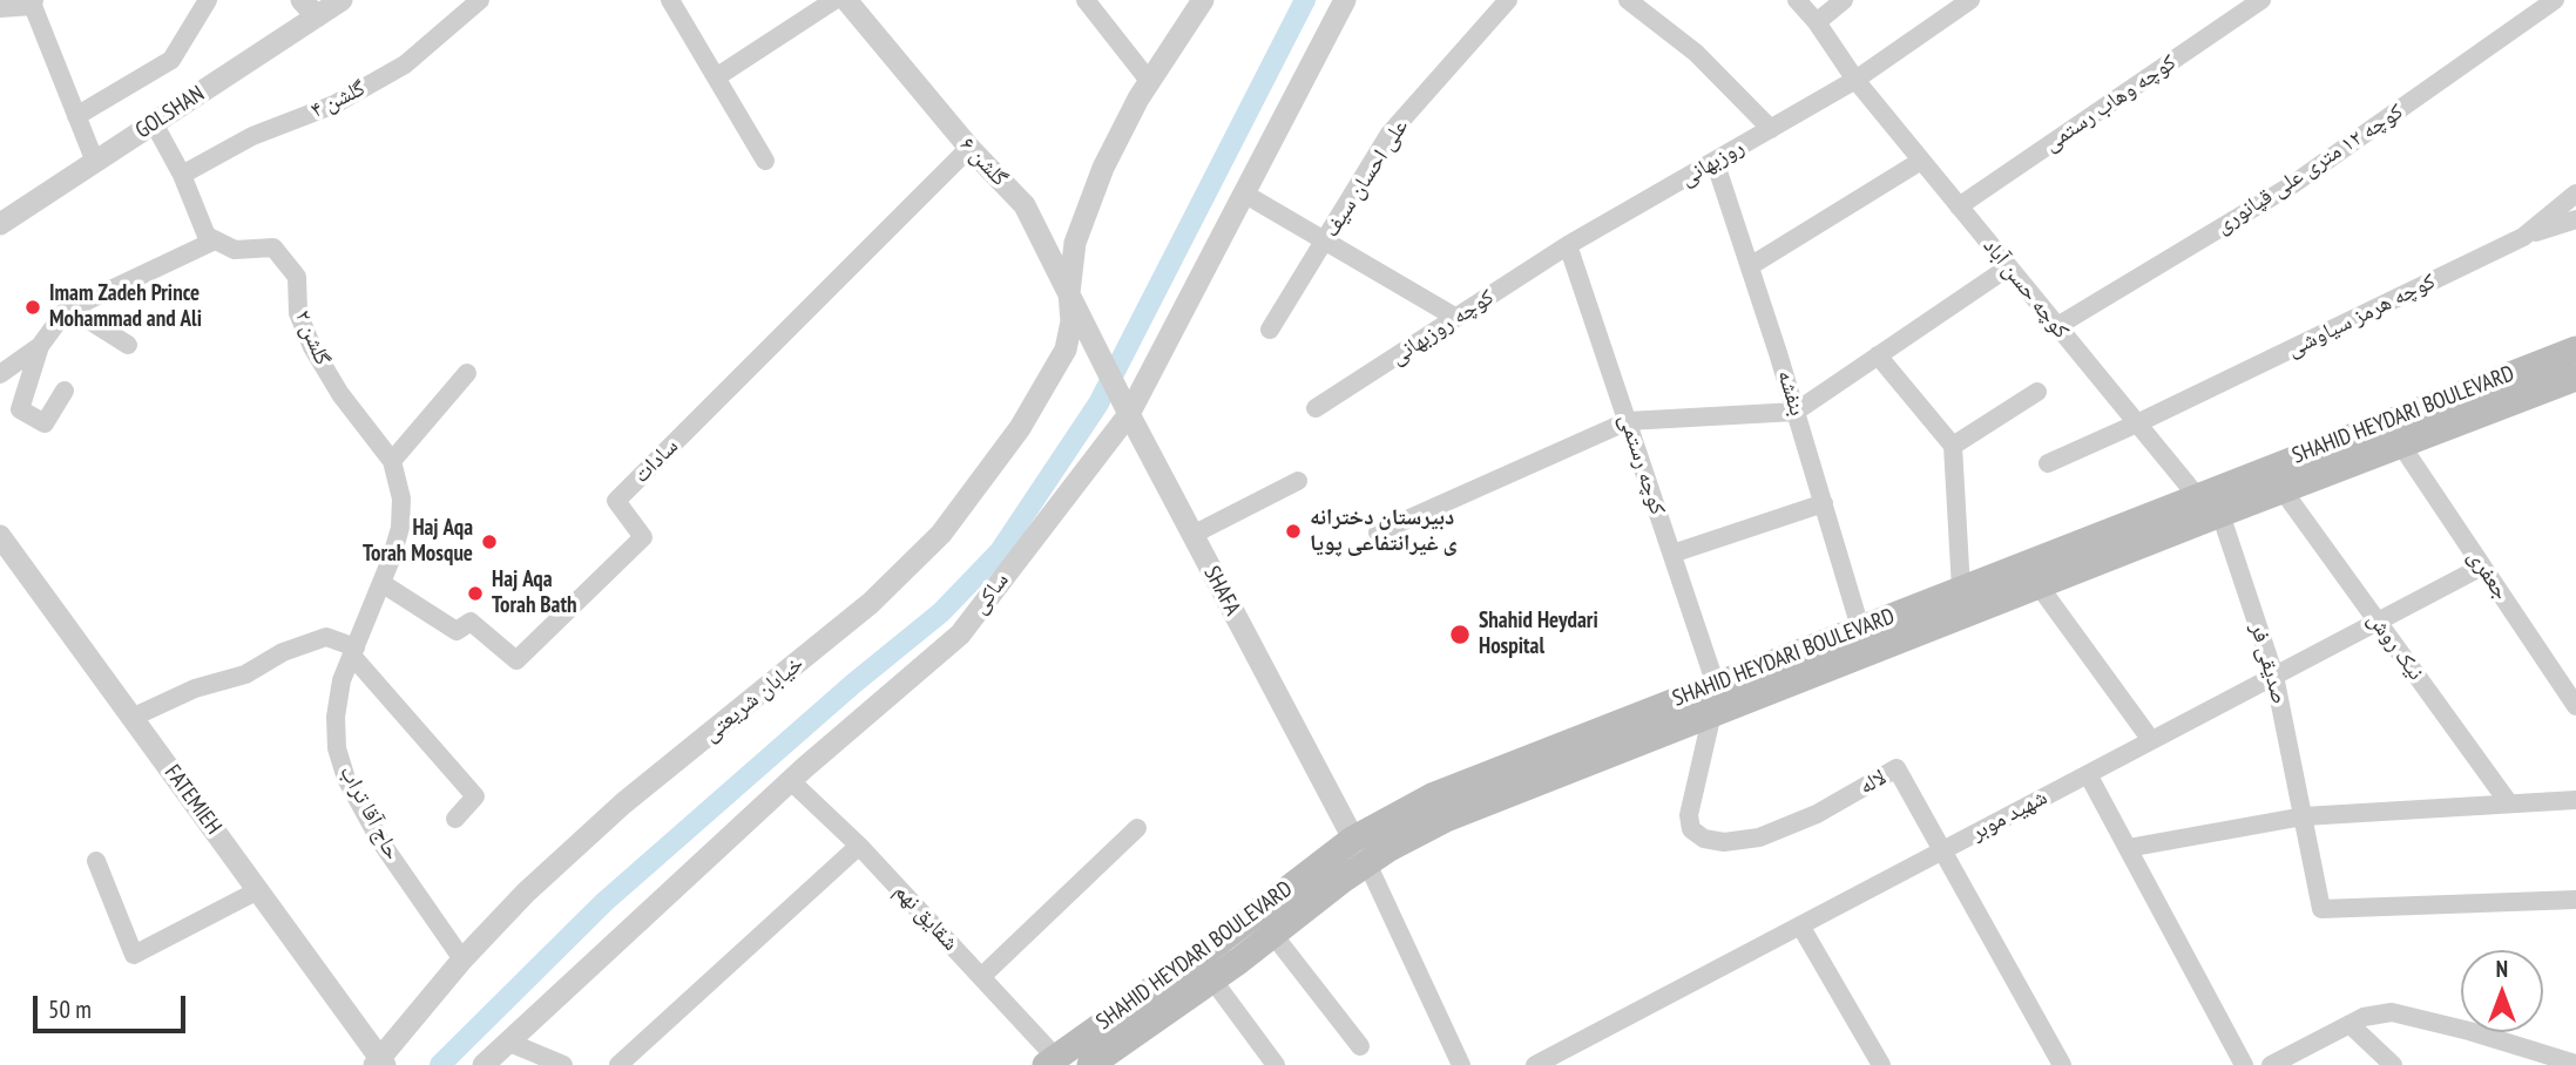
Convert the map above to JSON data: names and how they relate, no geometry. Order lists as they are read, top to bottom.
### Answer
{
  "streets": {
    "main road": ["SHAHID HEYDARI BOULEVARD"],
    "street": [
      "گلشن ۴",
      "کوچه وهاب رستمی",
      "GOLSHAN",
      "گلشن ۶",
      "روزبهانی",
      "کوچه ۱۲ متری علی قپانوری",
      "علی احسان سیف",
      "کوچه حسن آباد",
      "کوچه هرمز سیاوشی",
      "کوچه روزبهانی",
      "گلشن ۲",
      "بنفشه",
      "سادات",
      "کوچه رستمی",
      "جعفری",
      "SHAFA",
      "ساکی",
      "نیک روش",
      "صدیقی فر",
      "خیابان شریعتی",
      "لاله",
      "FATEMIEH",
      "حاج آقا تراب",
      "شهید موبر",
      "شقایق نهم"
    ]
  },
  "crossings": [
    ["کوچه وهاب رستمی", "کوچه حسن آباد"],
    ["گلشن ۶", "سادات"],
    ["گلشن ۶", "SHAFA"],
    ["گلشن ۶", "خیابان شریعتی"],
    ["روزبهانی", "کوچه حسن آباد"],
    ["روزبهانی", "کوچه روزبهانی"],
    ["روزبهانی", "بنفشه"],
    ["روزبهانی", "کوچه رستمی"],
    ["کوچه ۱۲ متری علی قپانوری", "کوچه حسن آباد"],
    ["کوچه حسن آباد", "کوچه هرمز سیاوشی"],
    ["کوچه حسن آباد", "SHAHID HEYDARI BOULEVARD"],
    ["کوچه حسن آباد", "صدیقی فر"],
    ["کوچه روزبهانی", "کوچه رستمی"],
    ["گلشن ۲", "حاج آقا تراب"],
    ["بنفشه", "SHAHID HEYDARI BOULEVARD"],
    ["SHAHID HEYDARI BOULEVARD", "کوچه رستمی"],
    ["SHAHID HEYDARI BOULEVARD", "جعفری"],
    ["SHAHID HEYDARI BOULEVARD", "SHAFA"],
    ["SHAHID HEYDARI BOULEVARD", "نیک روش"],
    ["SHAHID HEYDARI BOULEVARD", "صدیقی فر"],
    ["SHAHID HEYDARI BOULEVARD", "لاله"],
    ["SHAHID HEYDARI BOULEVARD", "شقایق نهم"],
    ["سادات", "حاج آقا تراب"],
    ["جعفری", "شهید موبر"],
    ["SHAFA", "ساکی"],
    ["ساکی", "شقایق نهم"],
    ["نیک روش", "شهید موبر"],
    ["صدیقی فر", "شهید موبر"],
    ["خیابان شریعتی", "FATEMIEH"],
    ["خیابان شریعتی", "حاج آقا تراب"],
    ["لاله", "شهید موبر"]
  ],
  "places": [
    "Imam Zadeh Prince Mohammad and Ali",
    "دبیرستان دخترانه ی غیرانتفاعی پویا",
    "Haj Aqa Torah Mosque",
    "Haj Aqa Torah Bath",
    "Shahid Heydari Hospital"
  ],
  "scale_bar": "50 m",
  "north": "top"
}
